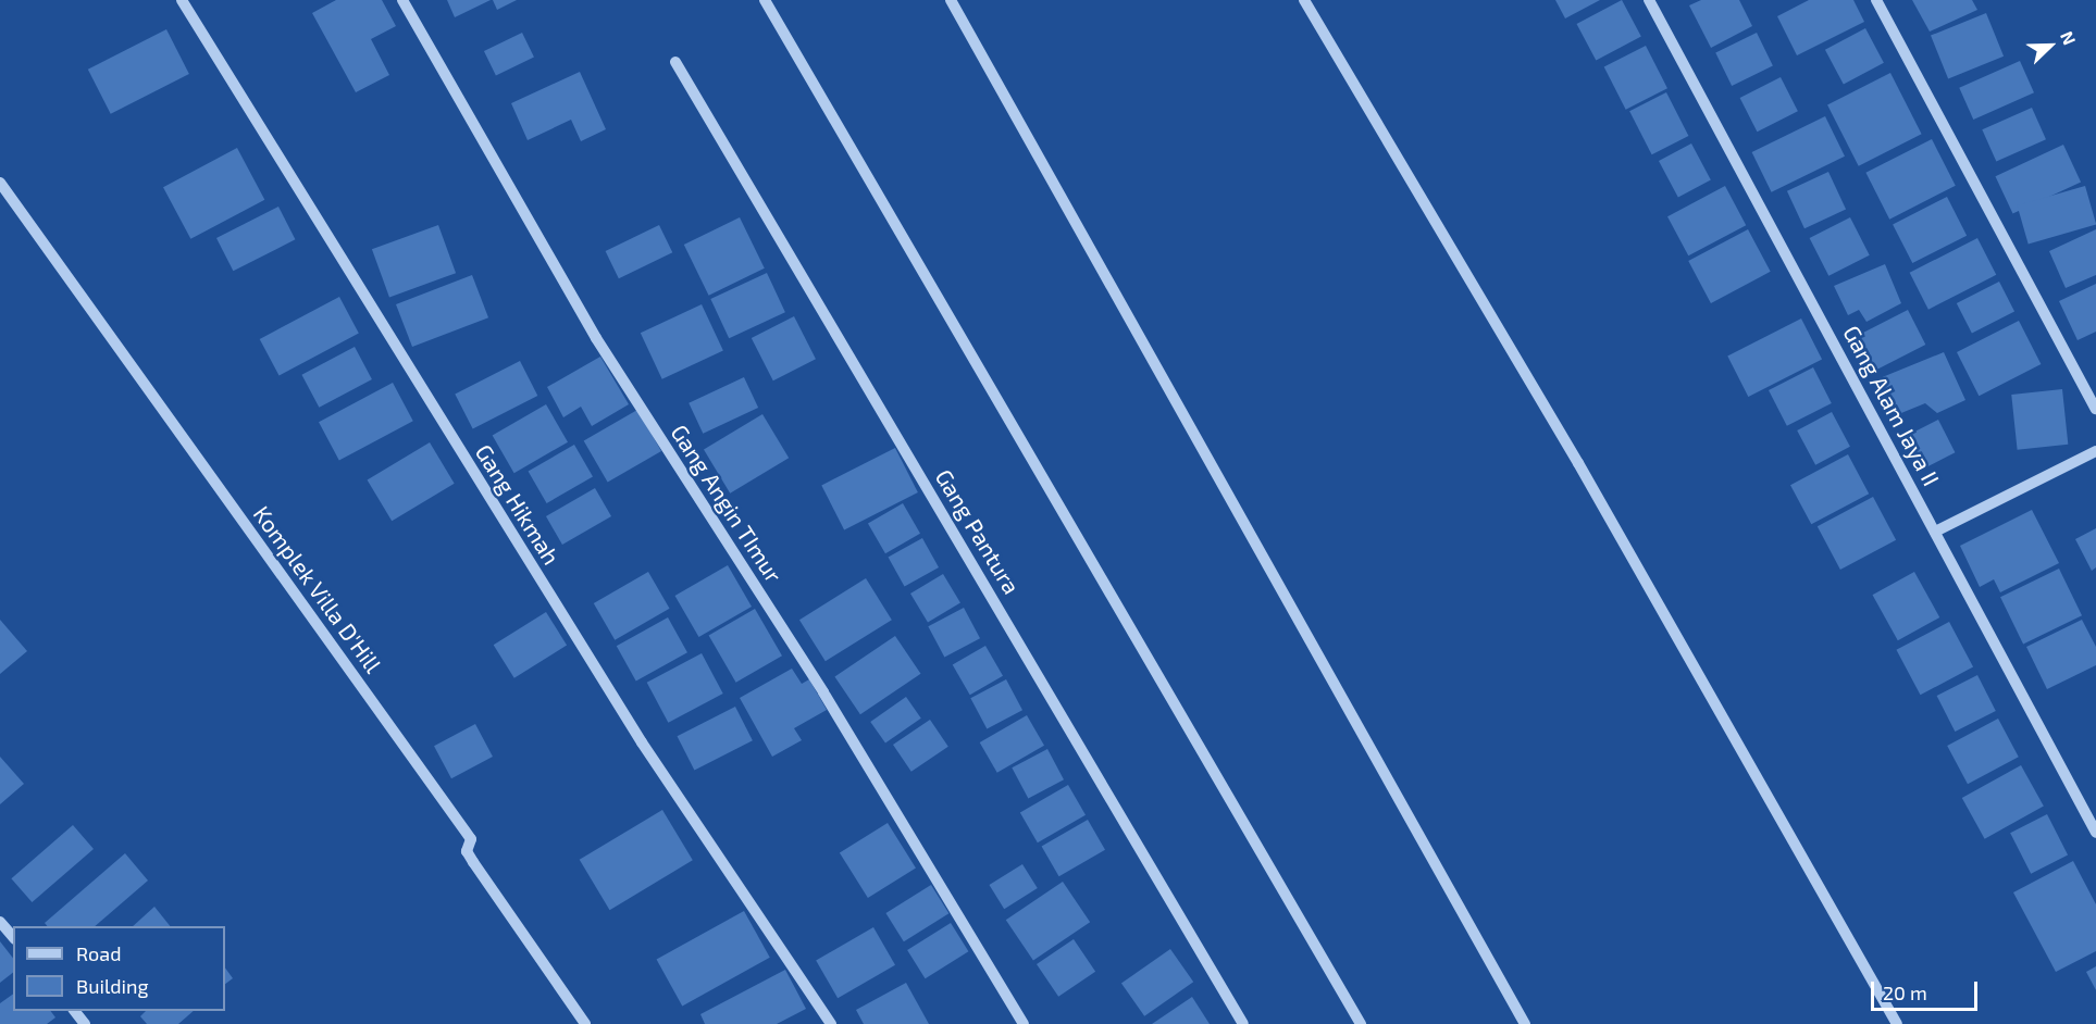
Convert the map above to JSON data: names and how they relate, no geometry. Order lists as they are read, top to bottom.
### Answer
{
  "streets": {
    "street": [
      "Gang Alam Jaya II",
      "Gang Angin TImur",
      "Gang Hikmah",
      "Gang Pantura",
      "Komplek Villa D'Hill"
    ]
  },
  "legend": ["Road", "Building"],
  "scale_bar": "20 m",
  "north": "top right"
}
